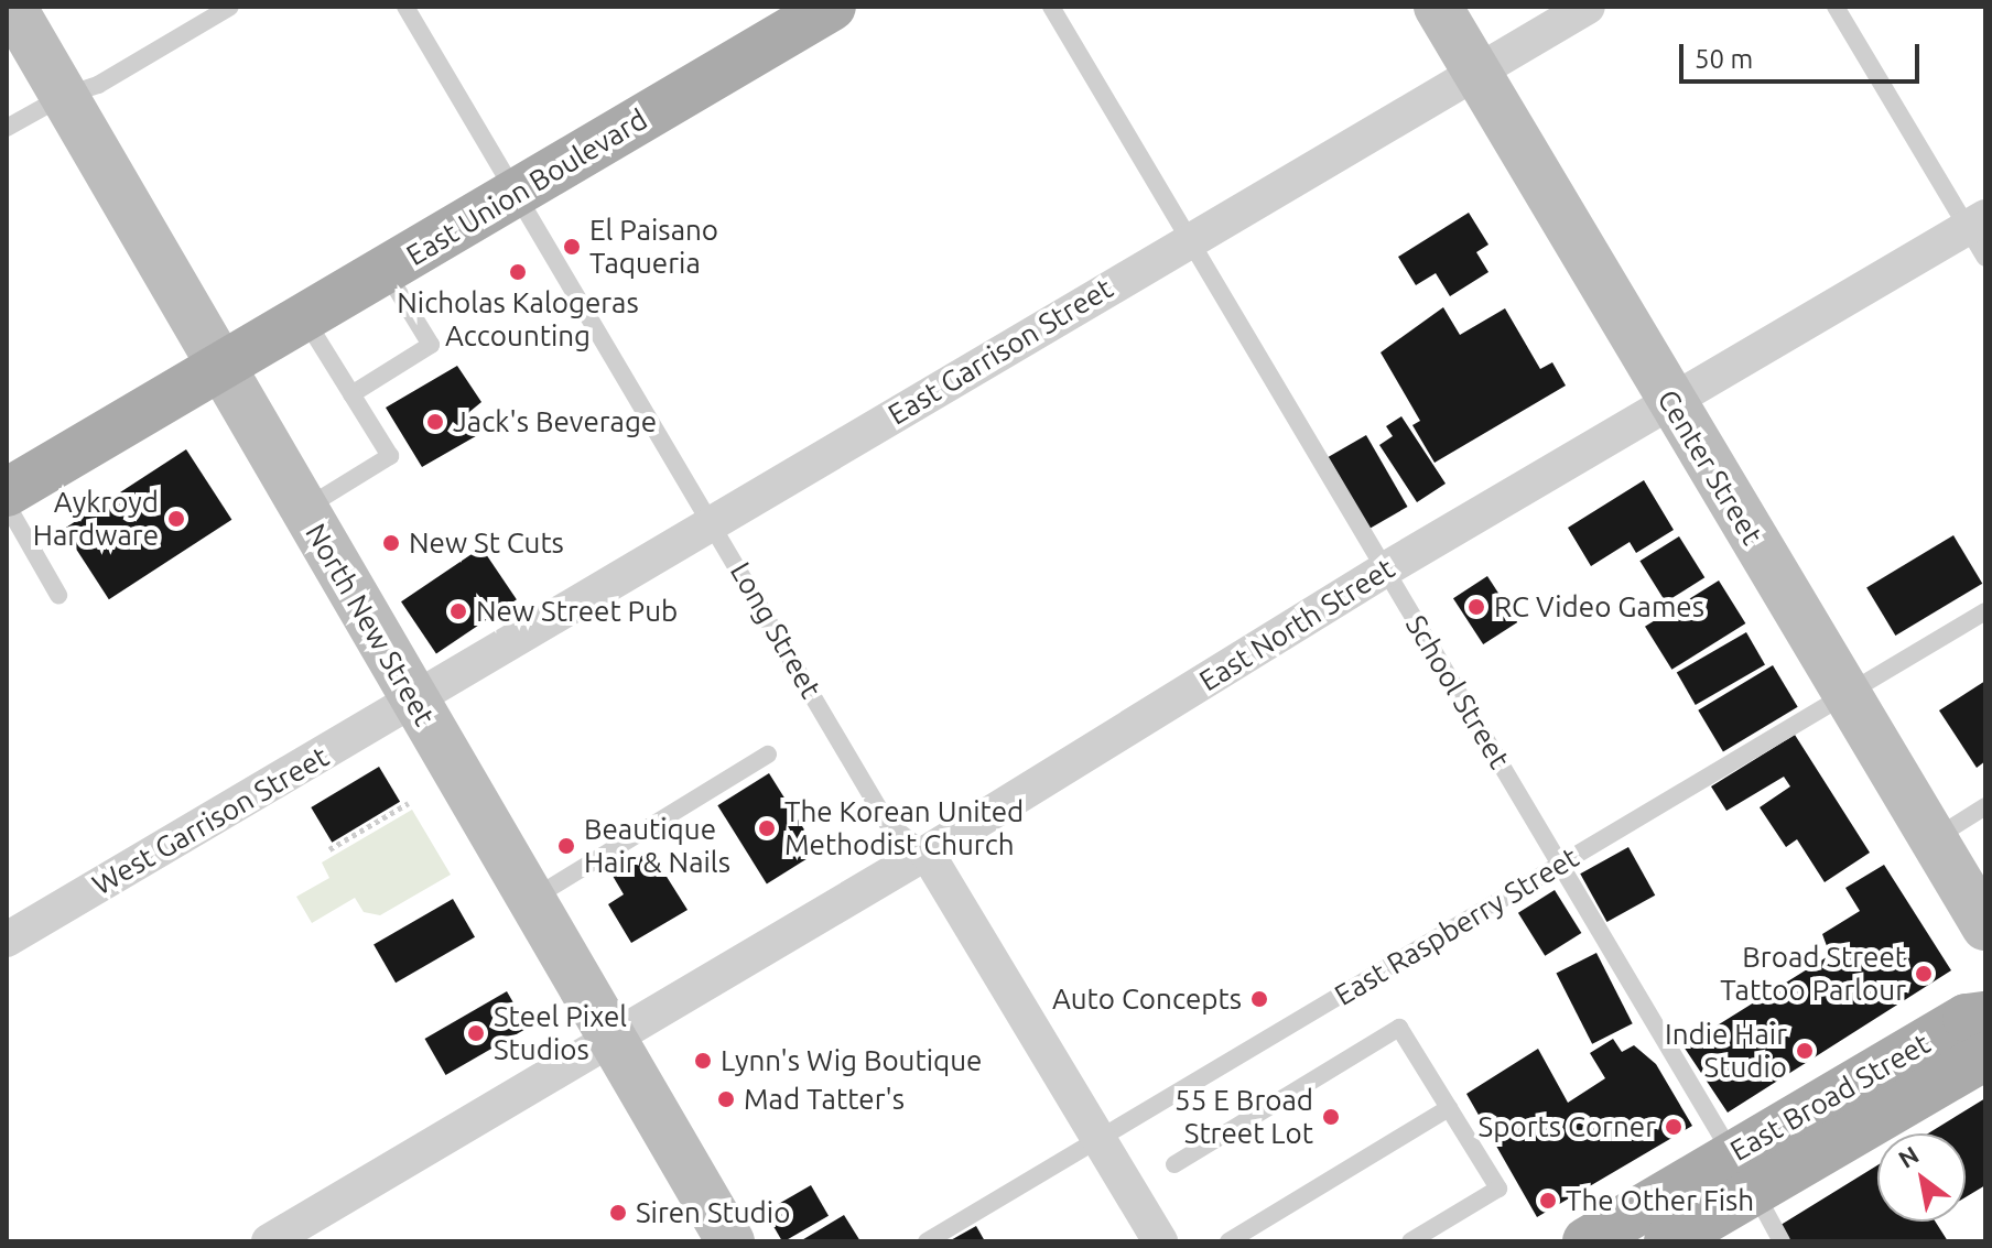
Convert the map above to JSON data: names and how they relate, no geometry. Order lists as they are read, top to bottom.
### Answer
{
  "streets": {
    "main road": [
      "East Union Boulevard",
      "Center Street",
      "North New Street",
      "East Broad Street"
    ],
    "street": [
      "East Garrison Street",
      "East North Street",
      "Long Street",
      "West Garrison Street"
    ],
    "lane": ["School Street", "East Raspberry Street"]
  },
  "crossings": [
    ["East Union Boulevard", "North New Street"],
    ["East Union Boulevard", "Long Street"],
    ["East Garrison Street", "Center Street"],
    ["East Garrison Street", "North New Street"],
    ["East Garrison Street", "Long Street"],
    ["East Garrison Street", "School Street"],
    ["East Garrison Street", "West Garrison Street"],
    ["Center Street", "East North Street"],
    ["Center Street", "East Raspberry Street"],
    ["North New Street", "East North Street"],
    ["North New Street", "West Garrison Street"],
    ["East North Street", "Long Street"],
    ["East North Street", "School Street"],
    ["Long Street", "East Raspberry Street"],
    ["School Street", "East Raspberry Street"],
    ["School Street", "East Broad Street"]
  ],
  "places": [
    "El Paisano Taqueria",
    "Nicholas Kalogeras Accounting",
    "Jack's Beverage",
    "Aykroyd Hardware",
    "New St Cuts",
    "RC Video Games",
    "New Street Pub",
    "The Korean United Methodist Church",
    "Beautique Hair & Nails",
    "Broad Street Tattoo Parlour",
    "Auto Concepts",
    "Steel Pixel Studios",
    "Indie Hair Studio",
    "Lynn's Wig Boutique",
    "Mad Tatter's",
    "55 E Broad Street Lot",
    "Sports Corner",
    "The Other Fish",
    "Siren Studio"
  ],
  "scale_bar": "50 m",
  "north": "top left"
}
